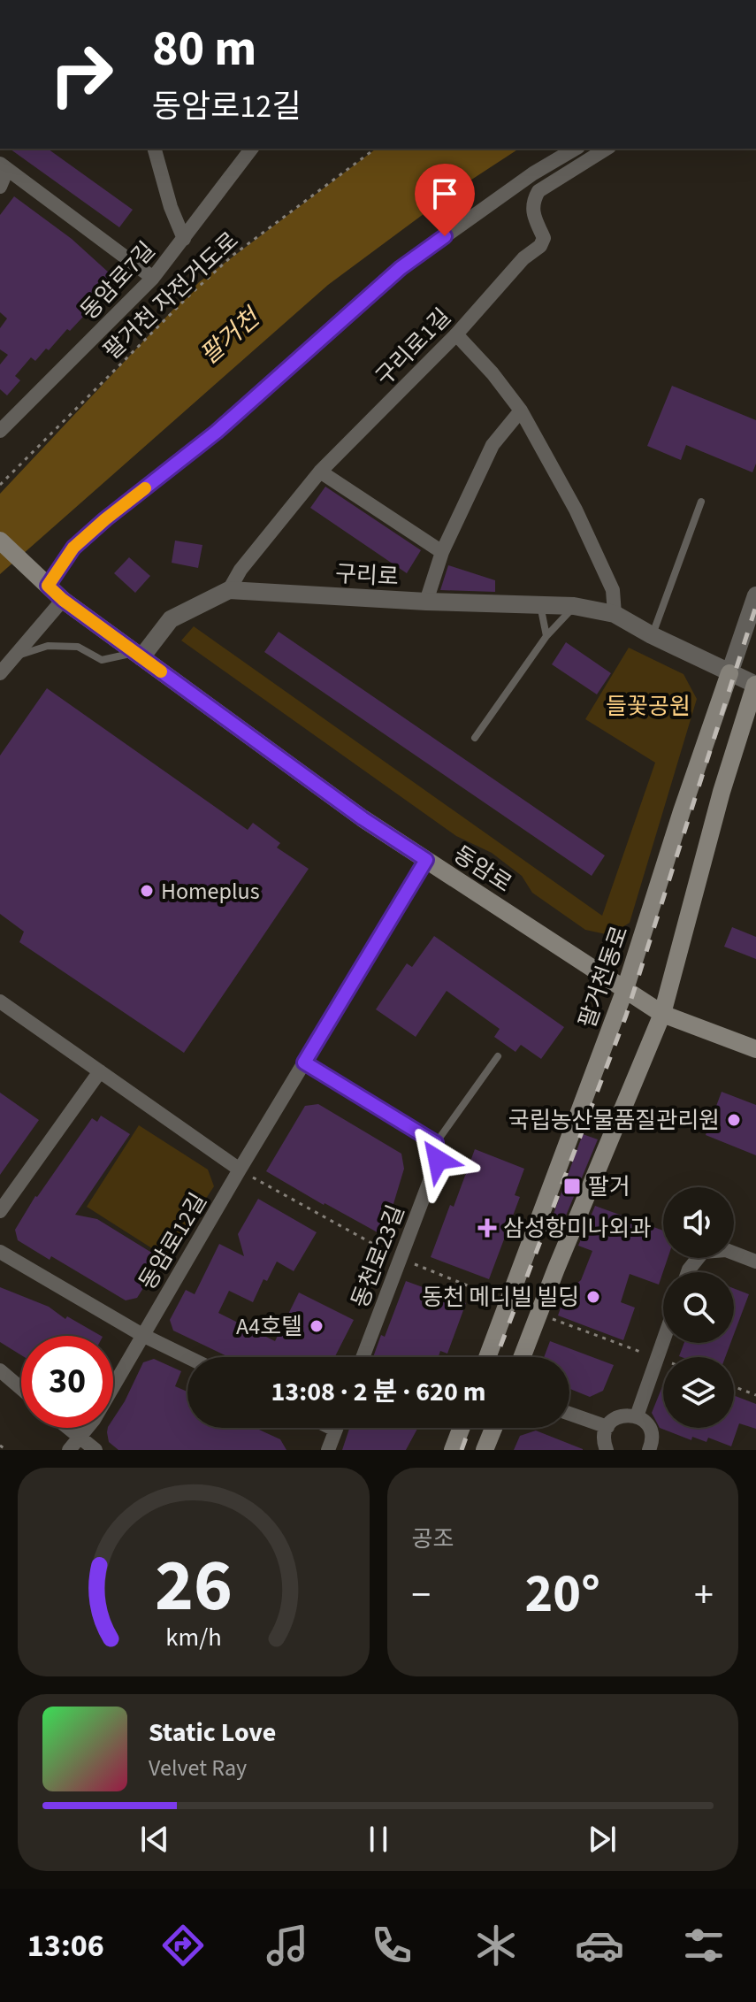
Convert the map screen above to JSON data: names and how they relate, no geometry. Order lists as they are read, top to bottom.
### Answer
{
  "streets": {
    "main road": ["동암로", "팔거천동로"],
    "street": [
      "동암로7길",
      "구리로1길",
      "구리로",
      "동암로12길",
      "동천로23길"
    ],
    "path": ["팔거천 자전거도로"]
  },
  "crossings": [
    ["구리로1길", "구리로"],
    ["구리로", "동암로"],
    ["구리로", "팔거천동로"],
    ["동암로", "팔거천동로"],
    ["동암로", "동암로12길"]
  ],
  "water": ["팔거천"],
  "parks": ["들꽃공원"],
  "places": {
    "other": [
      "Homeplus",
      "국립농산물품질관리원",
      "동천 메디빌 빌딩",
      "A4호텔"
    ],
    "transit": ["팔거"],
    "health": ["삼성항미나외과"]
  },
  "page": {
    "turn": ["80 m", "동암로12길"],
    "limit": "30",
    "trip": "13:08 · 2 분 · 620 m",
    "tile": "공조",
    "heat": ["−", "20°", "+"],
    "song": ["Static Love", "Velvet Ray"],
    "tabs": "13:06",
    "gauge": ["26", "km/h"]
  }
}
